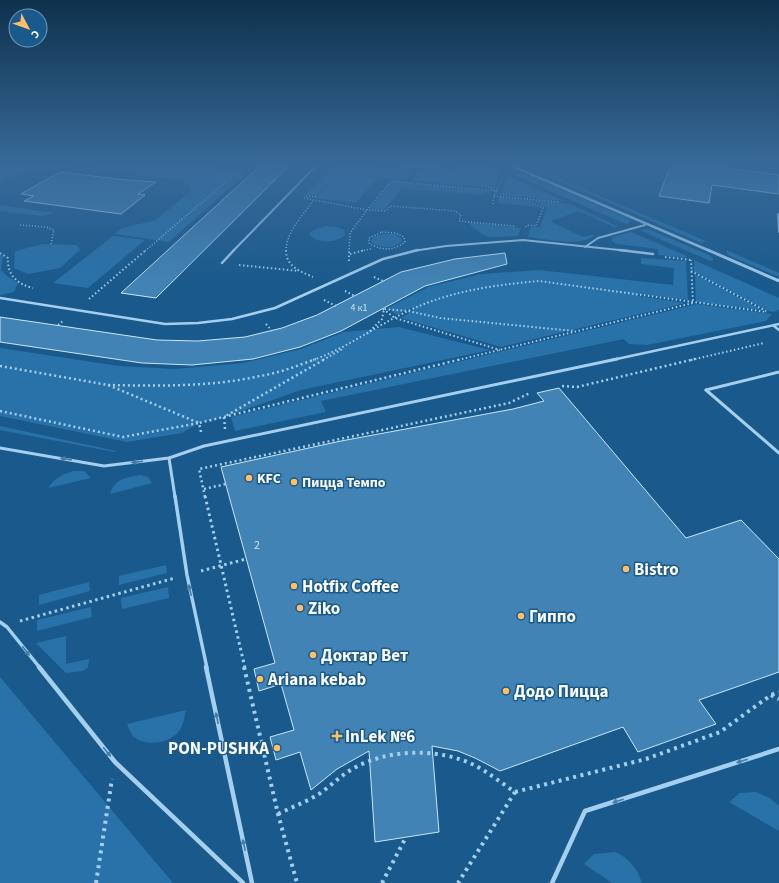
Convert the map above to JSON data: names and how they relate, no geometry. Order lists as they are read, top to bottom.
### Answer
{
  "places": {
    "other": [
      "KFC",
      "Пицца Темпо",
      "Bistro",
      "Hotfix Coffee",
      "Ziko",
      "Гиппо",
      "Доктар Вет",
      "Ariana kebab",
      "Додо Пицца",
      "PON-PUSHKA"
    ],
    "health": ["InLek №6"]
  },
  "house_numbers": ["4 к1", "2"],
  "north": "bottom right"
}
